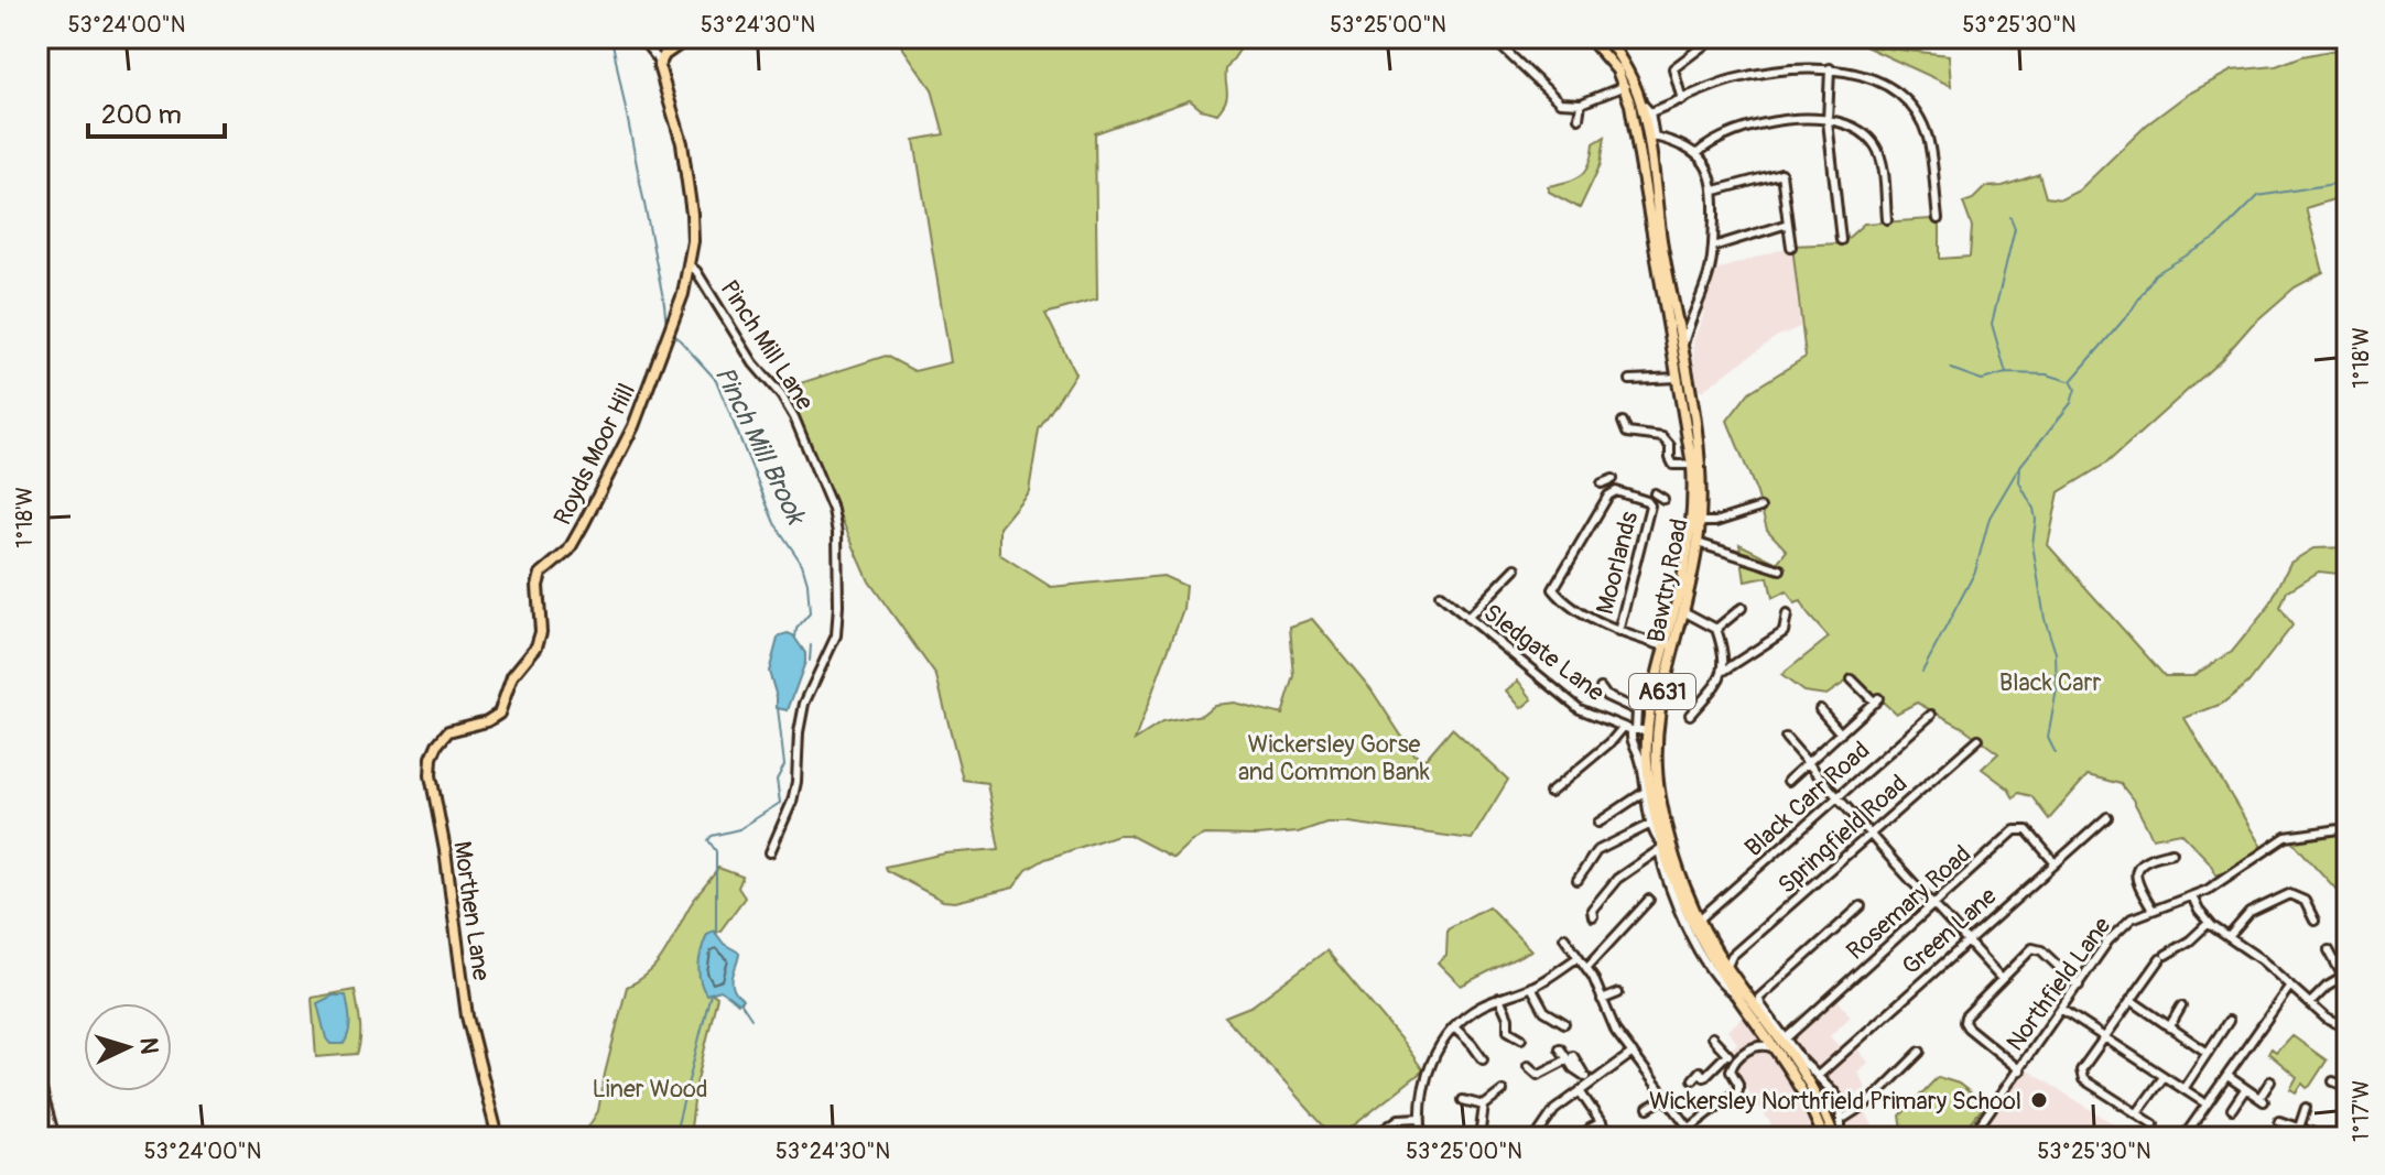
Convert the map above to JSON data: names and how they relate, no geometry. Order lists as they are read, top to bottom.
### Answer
{
  "streets": {
    "main road": [
      "Royds Moor Hill",
      "Bawtry Road",
      "A631",
      "Morthen Lane"
    ],
    "street": [
      "Pinch Mill Lane",
      "Moorlands",
      "Sledgate Lane",
      "Black Carr Road",
      "Springfield Road",
      "Rosemary Road",
      "Green Lane",
      "Northfield Lane"
    ]
  },
  "crossings": [
    ["Pinch Mill Lane", "Royds Moor Hill"],
    ["Royds Moor Hill", "Morthen Lane"],
    ["Moorlands", "Bawtry Road"],
    ["Bawtry Road", "Sledgate Lane"],
    ["Bawtry Road", "A631"],
    ["Bawtry Road", "Black Carr Road"],
    ["Bawtry Road", "Springfield Road"],
    ["Bawtry Road", "Rosemary Road"],
    ["Bawtry Road", "Green Lane"],
    ["Rosemary Road", "Green Lane"]
  ],
  "water": ["Pinch Mill Brook"],
  "parks": ["Black Carr", "Wickersley Gorse and Common Bank", "Liner Wood"],
  "places": ["Wickersley Northfield Primary School"],
  "scale_bar": "200 m",
  "north": "right",
  "coordinates": [
    "53°24'00\"N",
    "53°24'30\"N",
    "53°25'00\"N",
    "53°25'30\"N",
    "1°18'W",
    "1°17'W"
  ]
}
